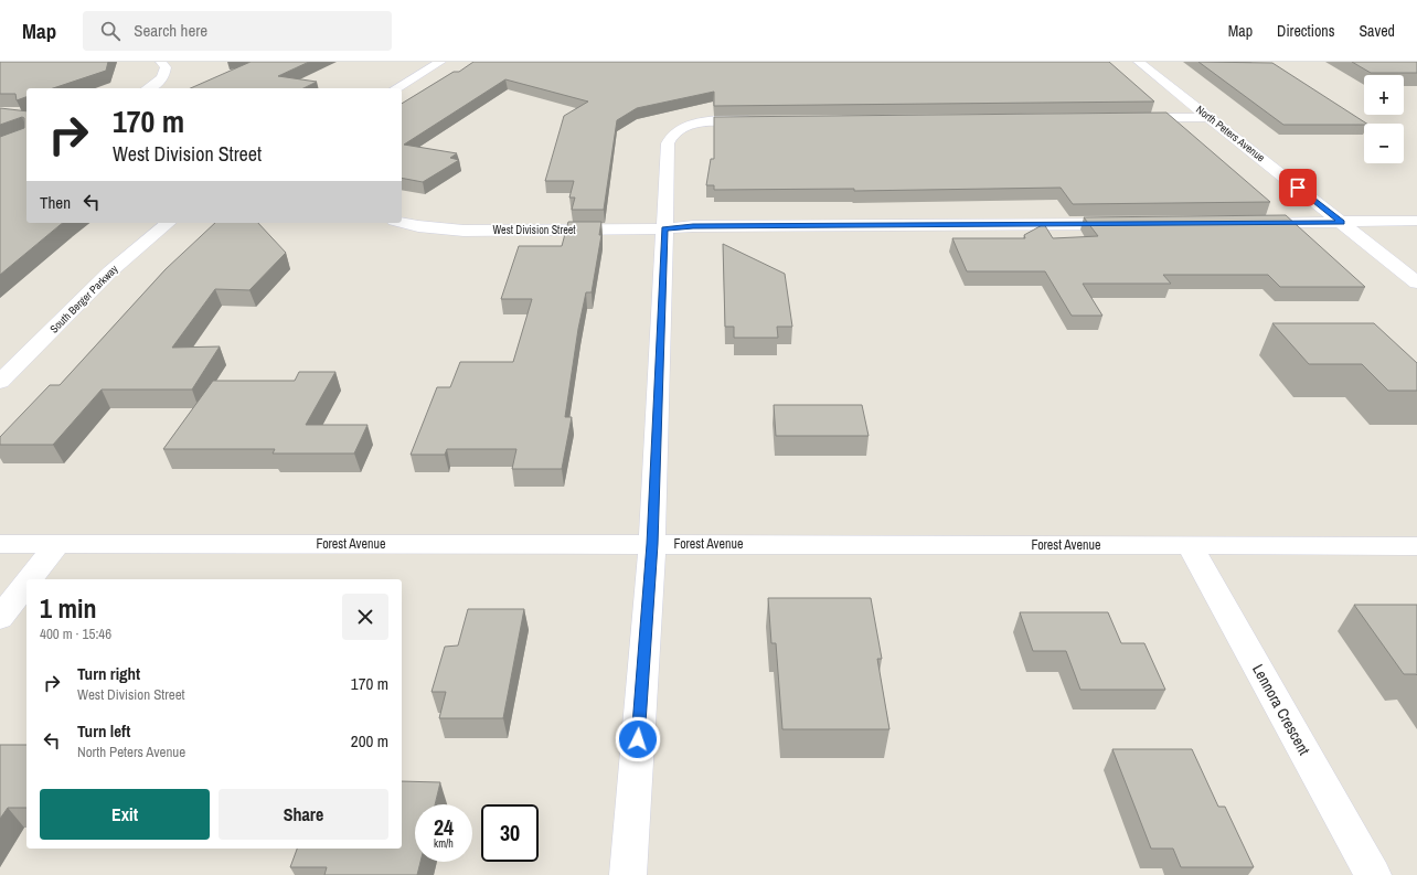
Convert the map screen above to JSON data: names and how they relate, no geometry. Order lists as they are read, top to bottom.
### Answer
{
  "streets": {
    "street": [
      "North Peters Avenue",
      "West Division Street",
      "South Berger Parkway",
      "Forest Avenue",
      "Lennora Crescent"
    ]
  },
  "crossings": [
    ["Forest Avenue", "Lennora Crescent"]
  ],
  "page": {
    "header": "Map",
    "search": "Search here",
    "nav": ["Map", "Directions", "Saved"],
    "map_buttons": ["+", "−"],
    "turn": ["170 m", "West Division Street"],
    "then": "Then",
    "heading": ["1 min", "400 m · 15:46"],
    "list": [
      {
        "name": "Turn right",
        "note": "West Division Street",
        "value": "170 m"
      },
      {
        "name": "Turn left",
        "note": "North Peters Avenue",
        "value": "200 m"
      }
    ],
    "buttons": ["Exit", "Share"],
    "speed": "24 km/h",
    "limit": "30"
  }
}
